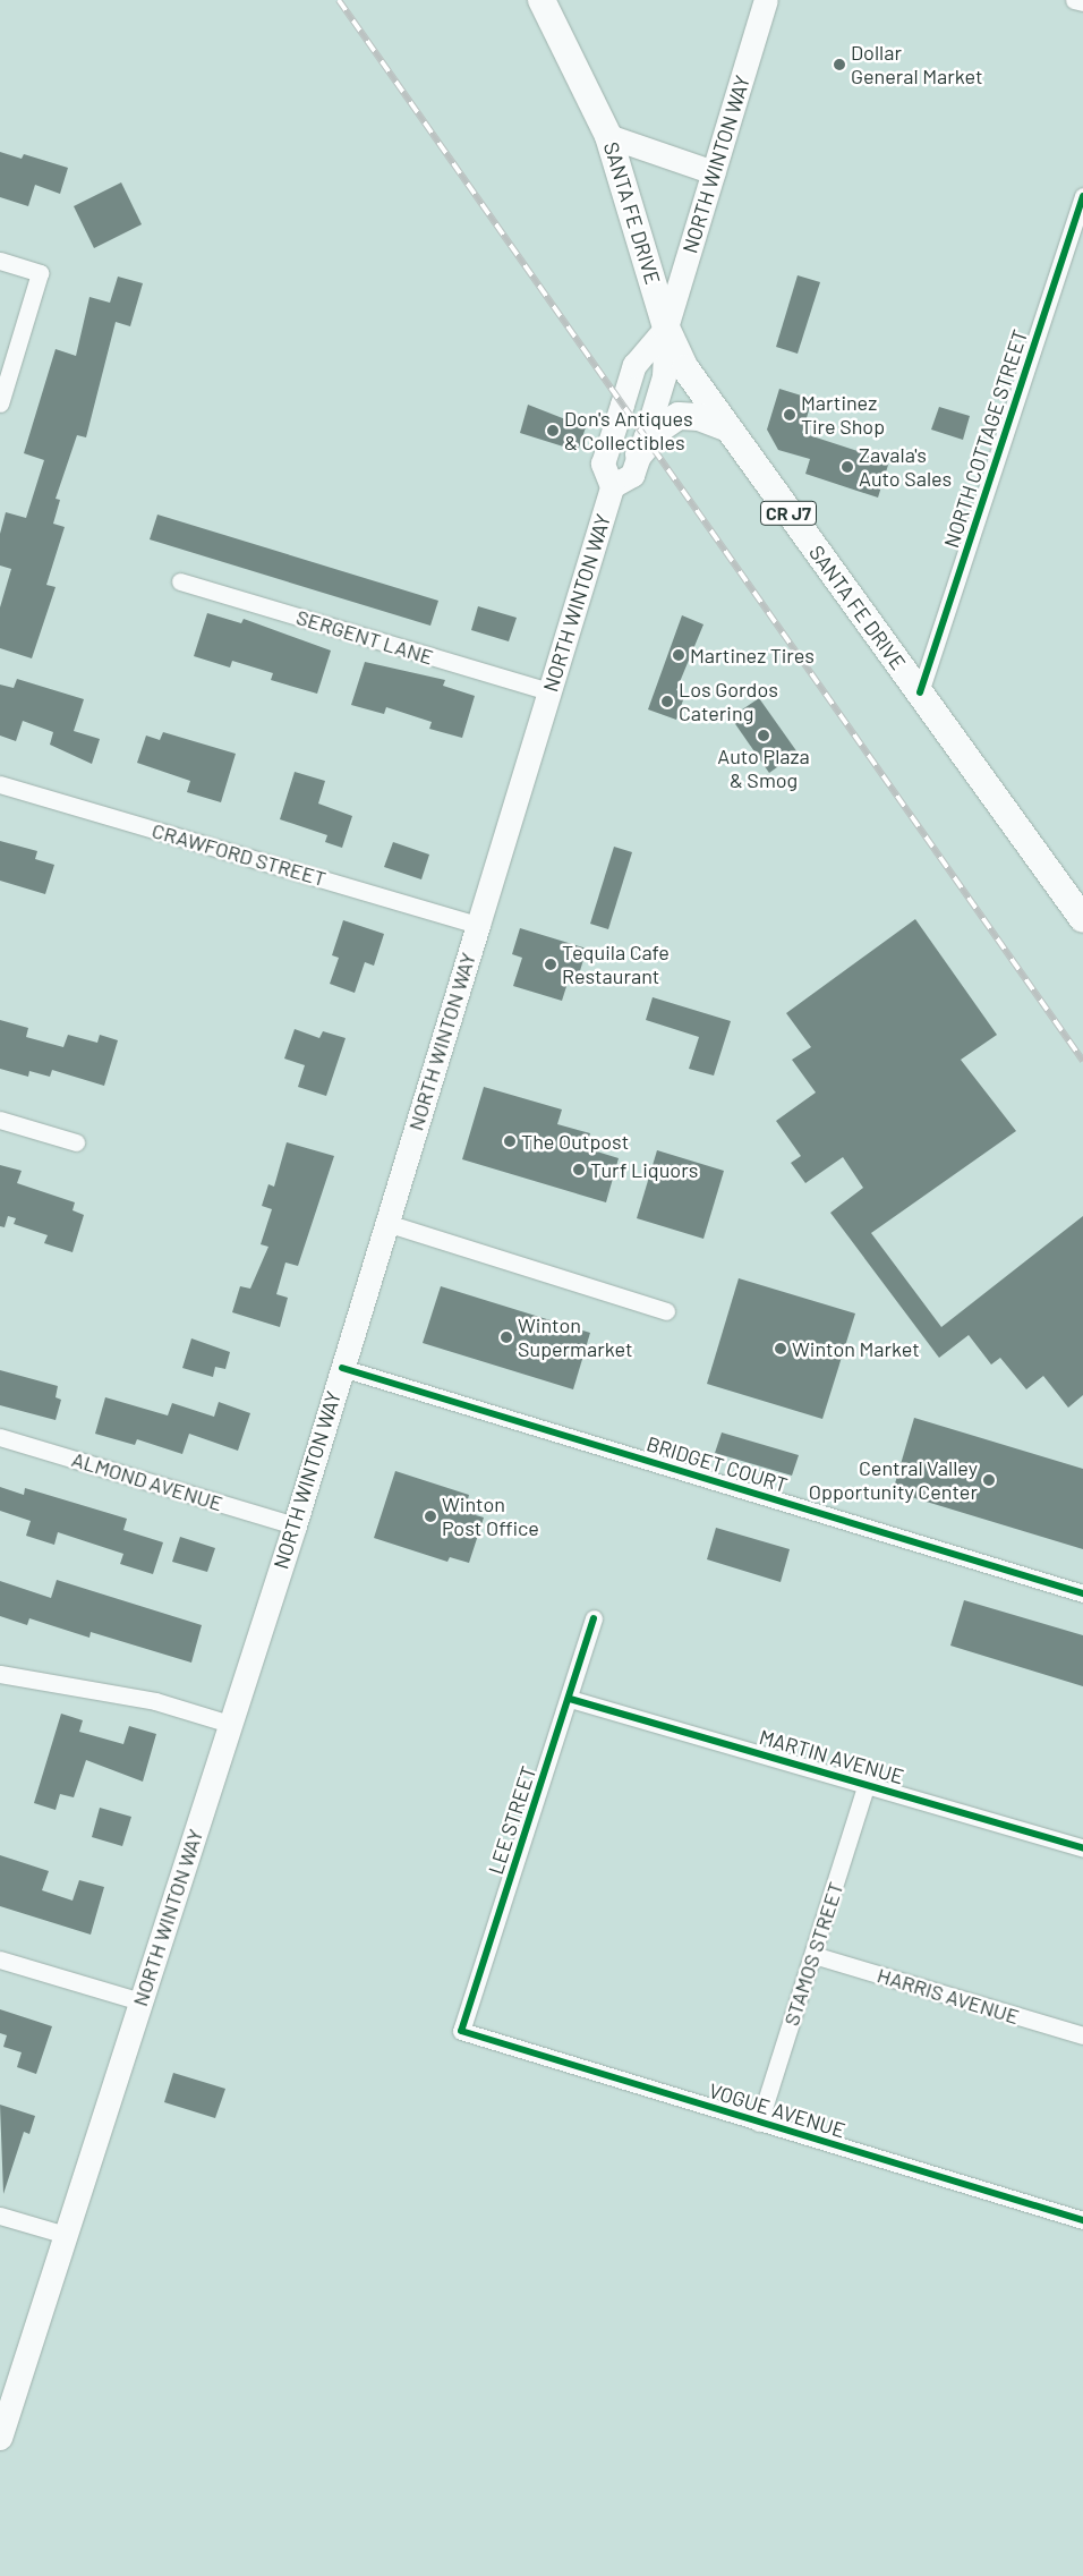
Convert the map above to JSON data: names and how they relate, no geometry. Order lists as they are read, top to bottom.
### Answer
{
  "streets": {
    "main road": ["NORTH WINTON WAY", "SANTA FE DRIVE", "CR J7"],
    "street": [
      "NORTH COTTAGE STREET",
      "SERGENT LANE",
      "CRAWFORD STREET",
      "BRIDGET COURT",
      "ALMOND AVENUE",
      "MARTIN AVENUE",
      "LEE STREET",
      "STAMOS STREET",
      "HARRIS AVENUE",
      "VOGUE AVENUE"
    ]
  },
  "crossings": [
    ["NORTH WINTON WAY", "SANTA FE DRIVE"],
    ["NORTH WINTON WAY", "SERGENT LANE"],
    ["NORTH WINTON WAY", "CRAWFORD STREET"],
    ["NORTH WINTON WAY", "BRIDGET COURT"],
    ["NORTH WINTON WAY", "ALMOND AVENUE"],
    ["SANTA FE DRIVE", "NORTH COTTAGE STREET"],
    ["MARTIN AVENUE", "LEE STREET"],
    ["MARTIN AVENUE", "STAMOS STREET"],
    ["LEE STREET", "VOGUE AVENUE"],
    ["STAMOS STREET", "HARRIS AVENUE"],
    ["STAMOS STREET", "VOGUE AVENUE"]
  ],
  "places": [
    "Dollar General Market",
    "Martinez Tire Shop",
    "Don's Antiques & Collectibles",
    "Zavala's Auto Sales",
    "Martinez Tires",
    "Los Gordos Catering",
    "Auto Plaza & Smog",
    "Tequila Cafe Restaurant",
    "The Outpost",
    "Turf Liquors",
    "Winton Supermarket",
    "Winton Market",
    "Central Valley Opportunity Center",
    "Winton Post Office"
  ]
}
